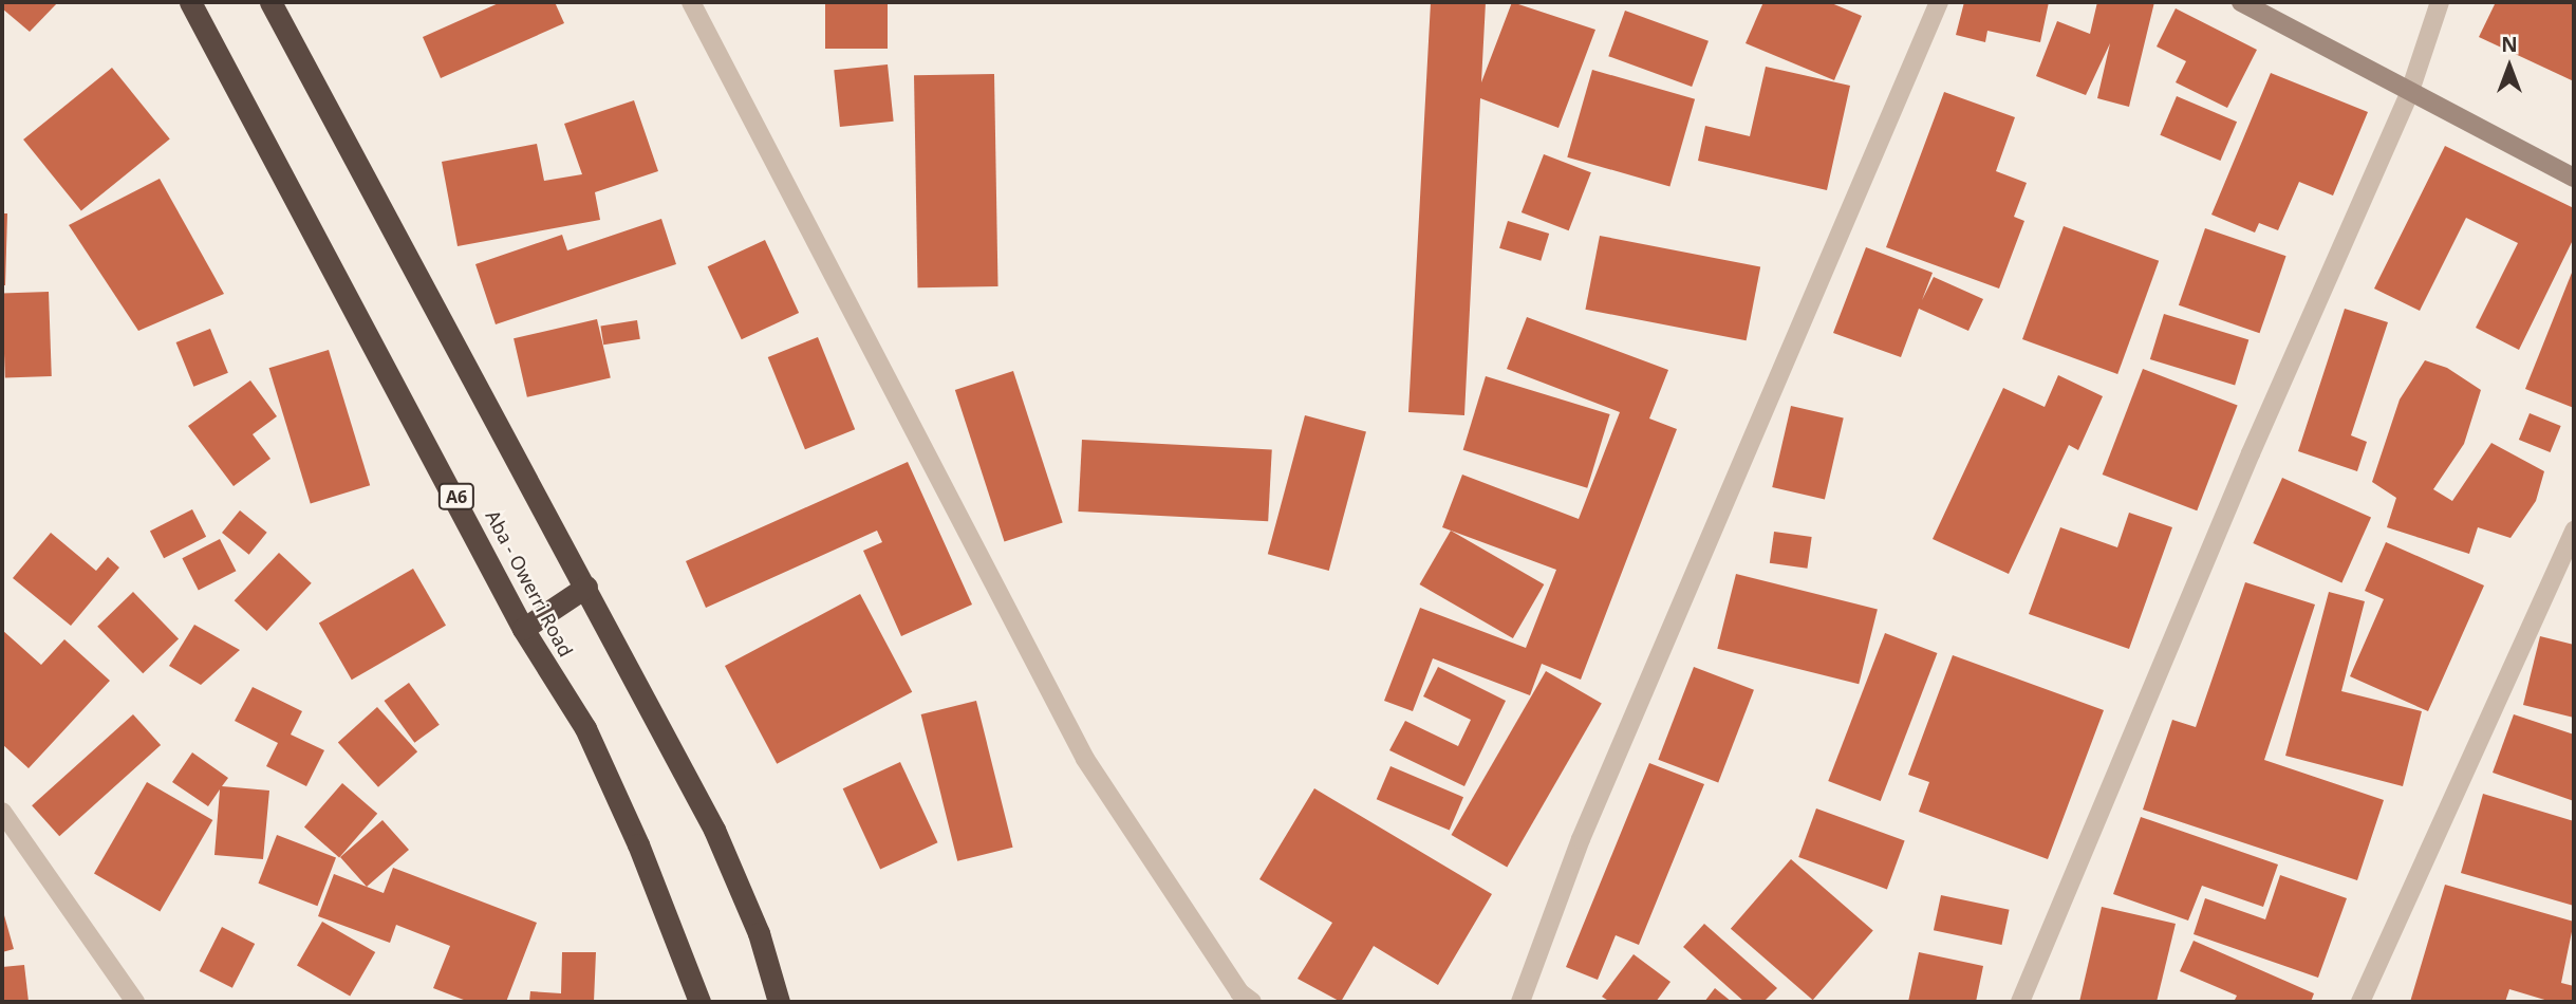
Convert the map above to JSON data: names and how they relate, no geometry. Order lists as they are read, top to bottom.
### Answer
{
  "streets": {
    "highway": ["A6", "Aba - Owerri Road"]
  },
  "north": "top"
}
